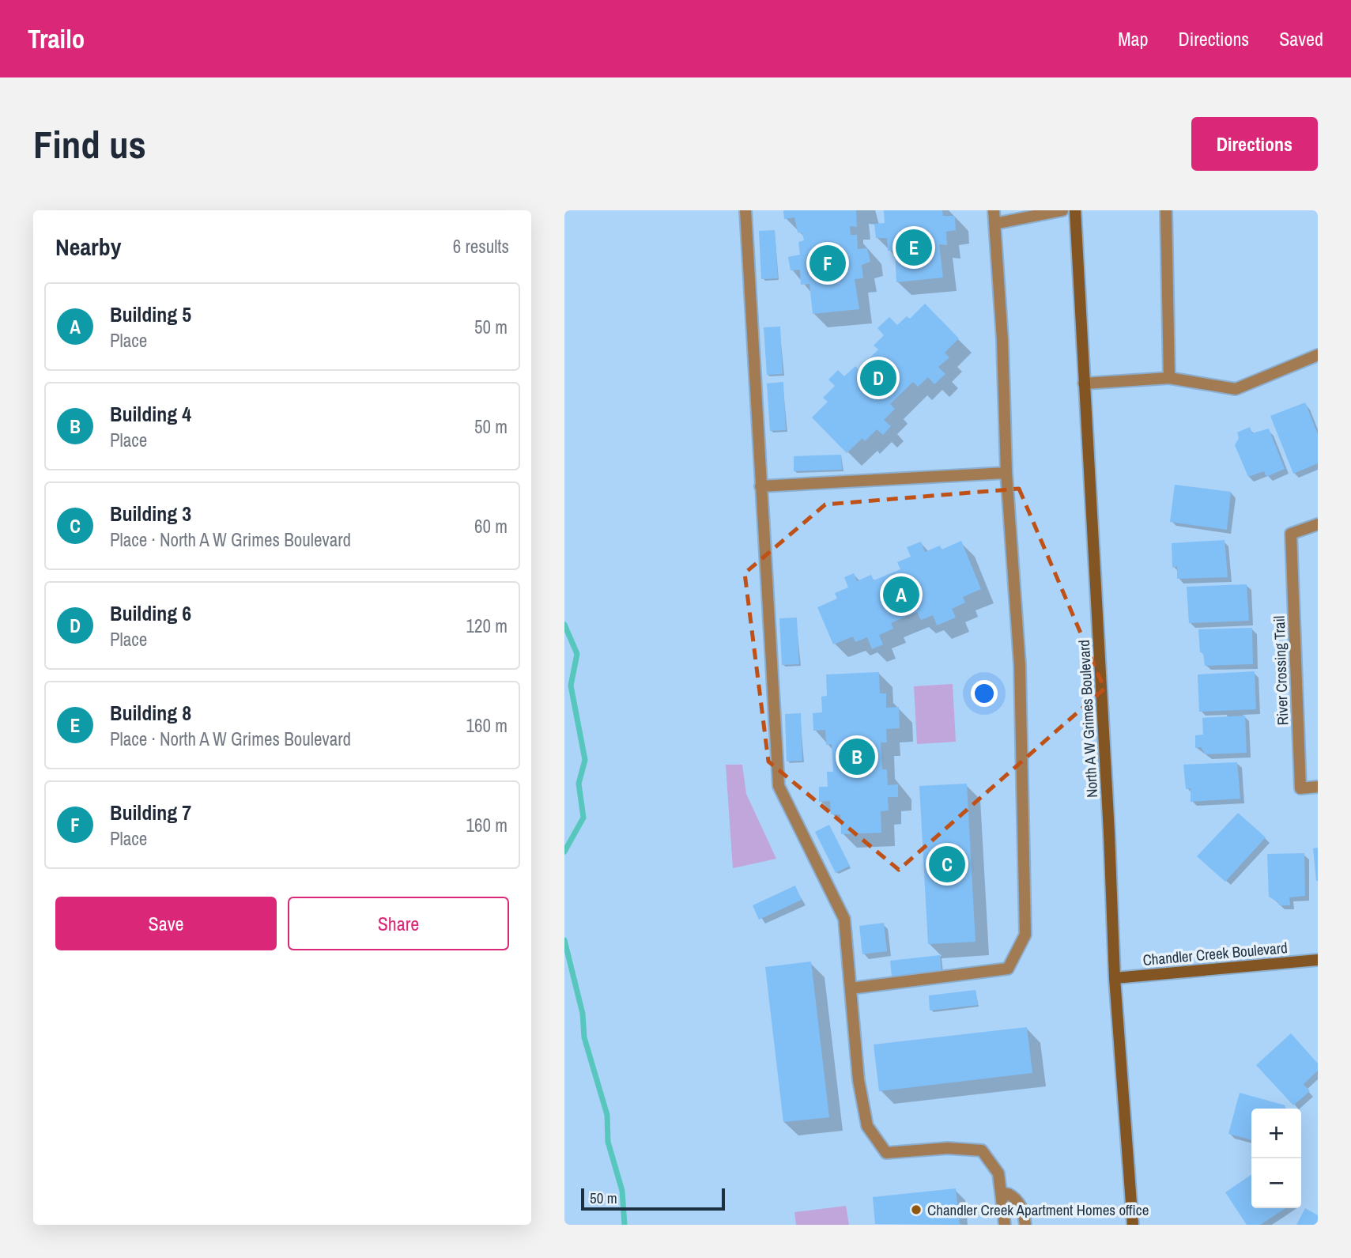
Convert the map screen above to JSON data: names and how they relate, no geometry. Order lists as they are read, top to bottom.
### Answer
{
  "streets": {
    "main road": ["North A W Grimes Boulevard", "Chandler Creek Boulevard"],
    "street": ["River Crossing Trail"]
  },
  "crossings": [
    ["North A W Grimes Boulevard", "Chandler Creek Boulevard"]
  ],
  "places": ["Chandler Creek Apartment Homes office"],
  "scale_bar": "50 m",
  "page": {
    "header": "Trailo",
    "nav": ["Map", "Directions", "Saved"],
    "buttons": [
      "Directions",
      ["Save", "Share"]
    ],
    "title": "Find us",
    "heading": ["Nearby", "6 results"],
    "pins": [
      "E",
      "F",
      "D",
      "A",
      "B",
      "C"
    ],
    "list": [
      {
        "mark": "A",
        "name": "Building 5",
        "note": "Place",
        "value": "50 m"
      },
      {
        "mark": "B",
        "name": "Building 4",
        "note": "Place",
        "value": "50 m"
      },
      {
        "mark": "C",
        "name": "Building 3",
        "note": "Place · North A W Grimes Boulevard",
        "value": "60 m"
      },
      {
        "mark": "D",
        "name": "Building 6",
        "note": "Place",
        "value": "120 m"
      },
      {
        "mark": "E",
        "name": "Building 8",
        "note": "Place · North A W Grimes Boulevard",
        "value": "160 m"
      },
      {
        "mark": "F",
        "name": "Building 7",
        "note": "Place",
        "value": "160 m"
      }
    ],
    "map_buttons": ["+", "−"],
    "scale": "50 m"
  }
}
